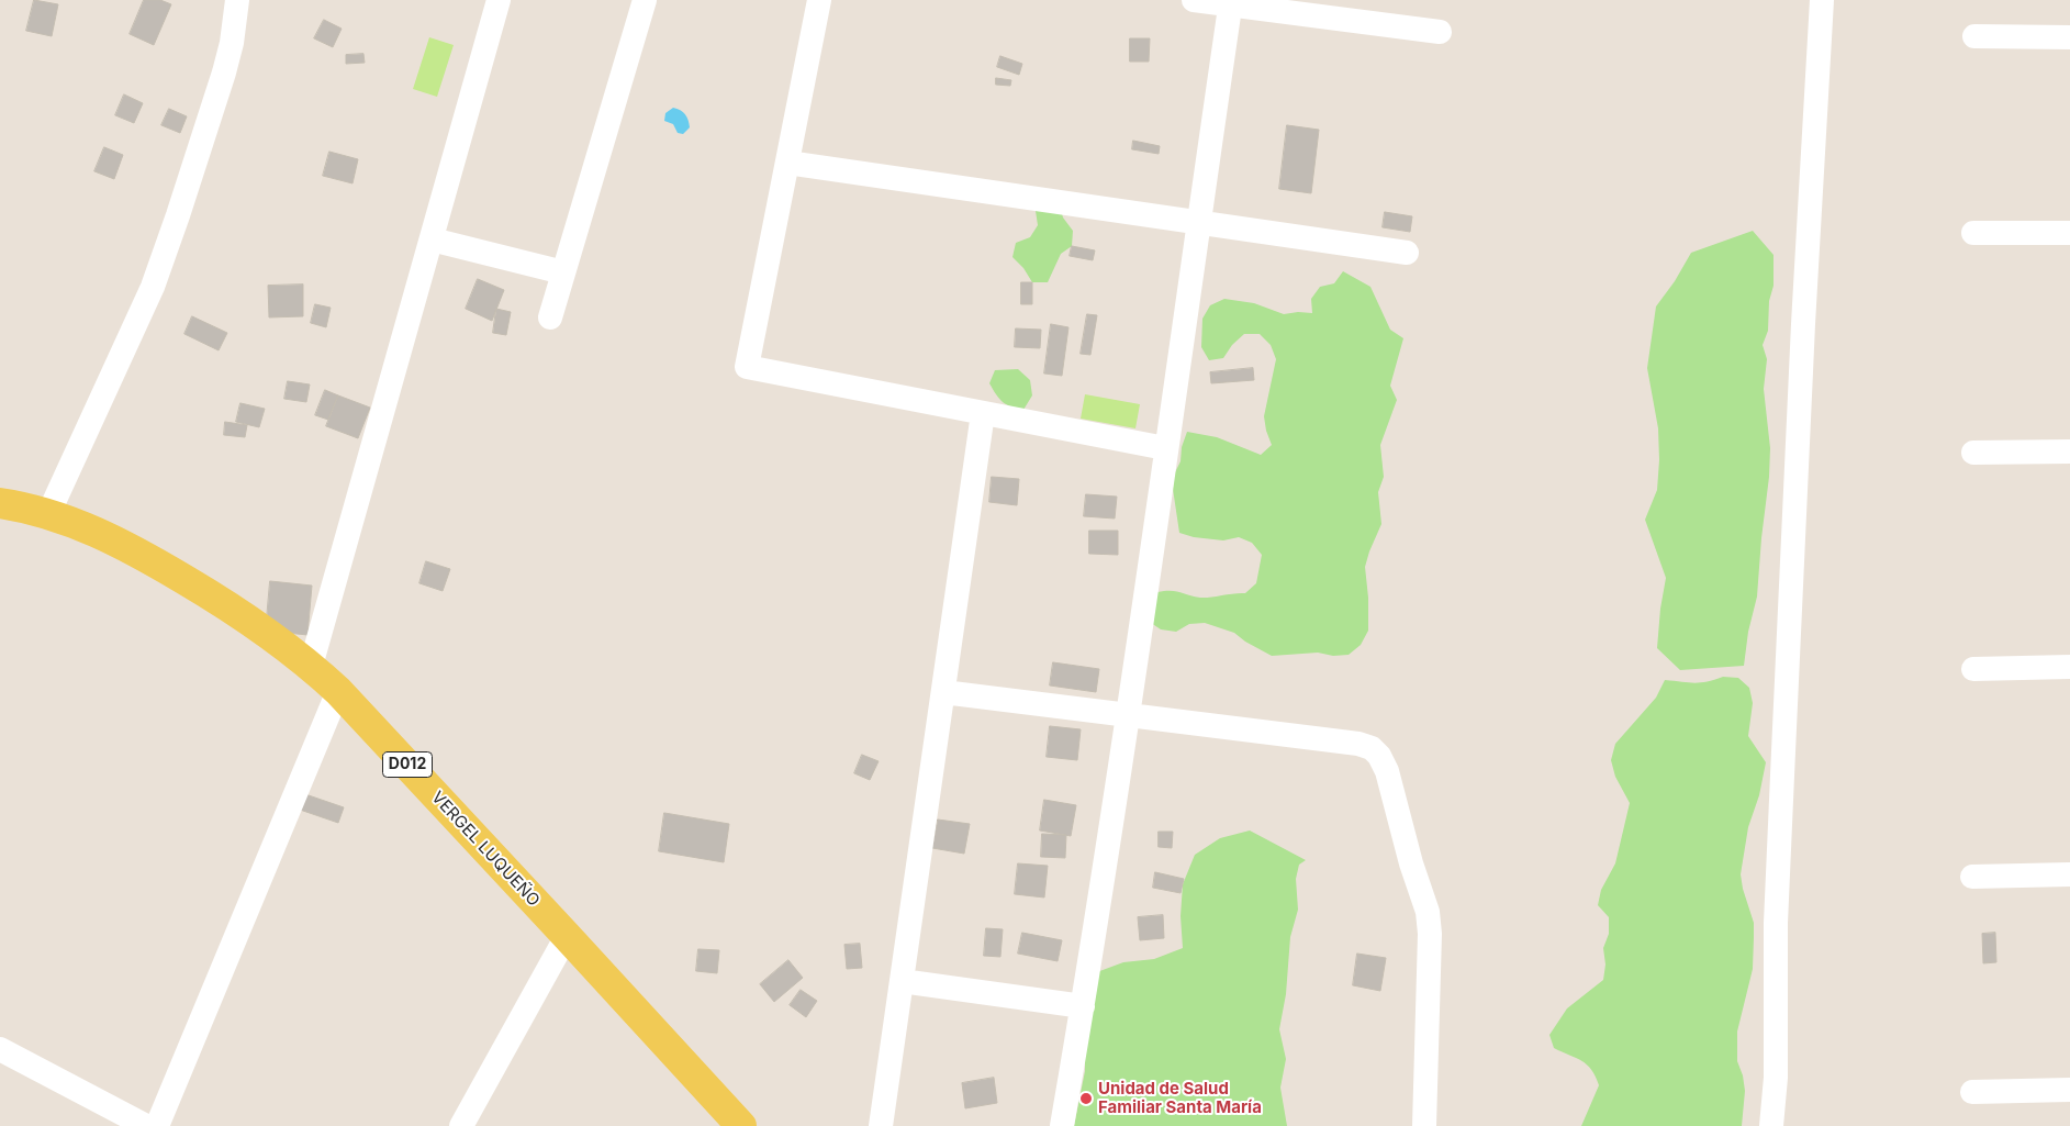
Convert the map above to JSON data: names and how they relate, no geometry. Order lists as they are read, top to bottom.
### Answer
{
  "streets": {
    "main road": ["D012", "VERGEL LUQUEÑO"]
  },
  "places": ["Unidad de Salud Familiar Santa María"]
}
